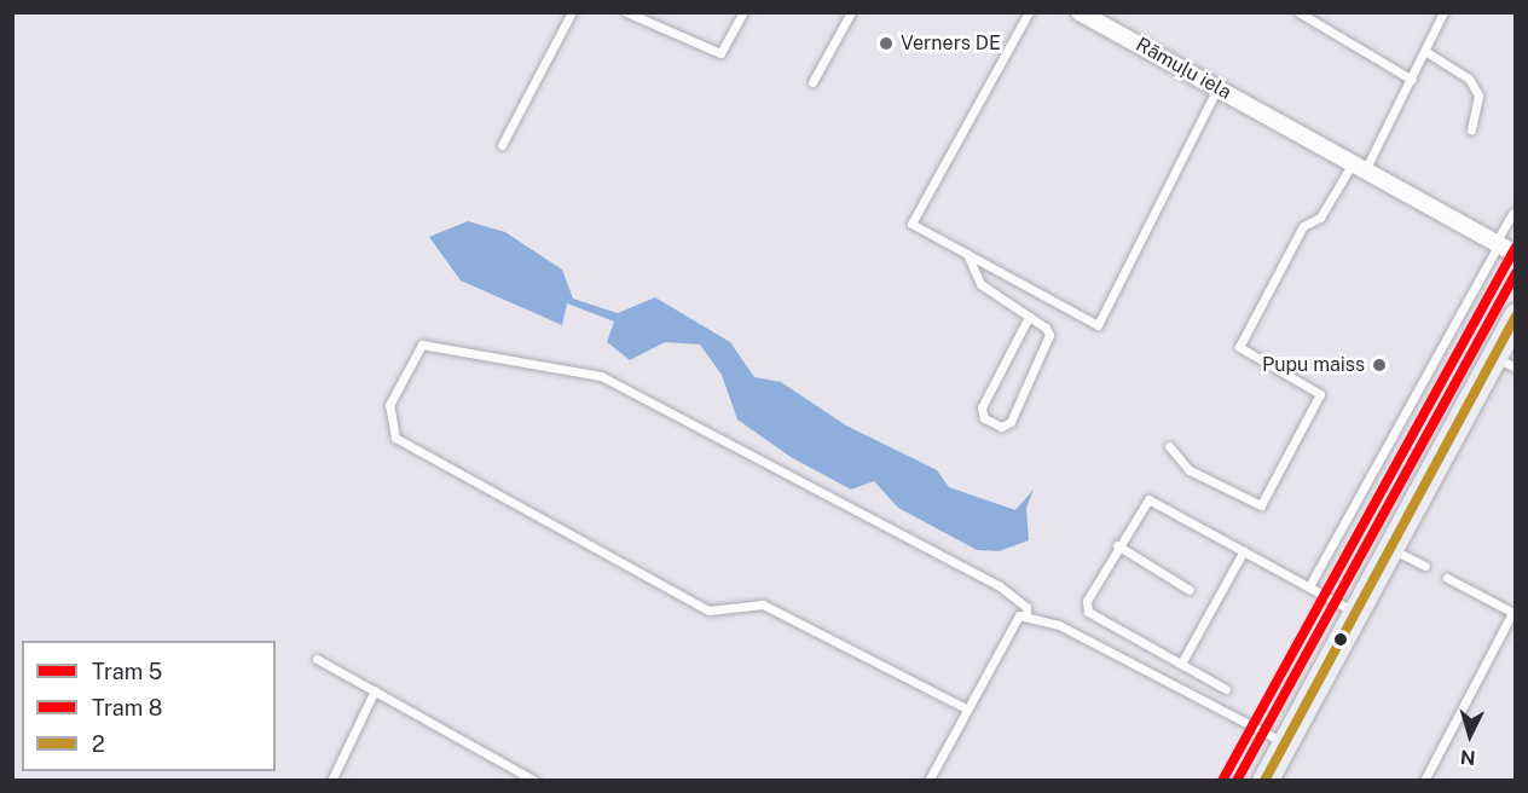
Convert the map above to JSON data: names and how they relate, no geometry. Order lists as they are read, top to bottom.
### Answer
{
  "streets": {
    "street": ["Rāmuļu iela"]
  },
  "places": ["Verners DE", "Pupu maiss"],
  "lines": ["tram line 5", "tram line 8", "transit line 2"],
  "legend": ["Tram 5", "Tram 8", "2"],
  "north": "bottom"
}
